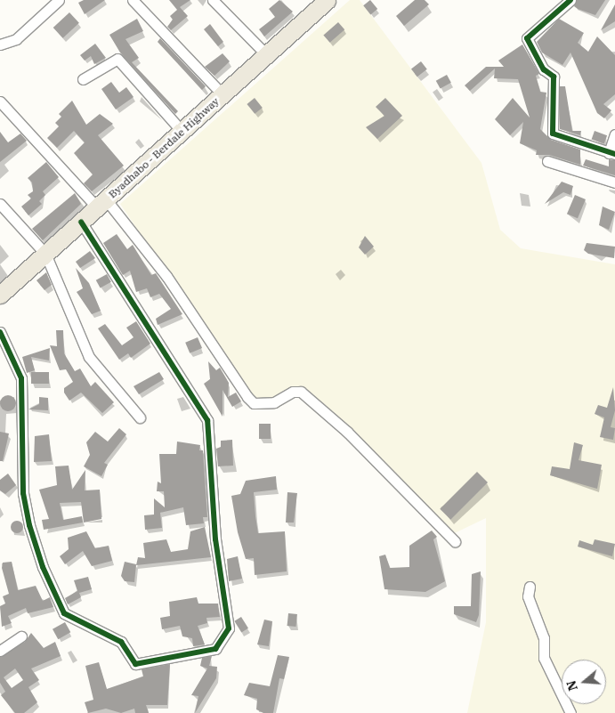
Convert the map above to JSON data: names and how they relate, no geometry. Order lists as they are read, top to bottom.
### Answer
{
  "streets": {
    "main road": ["Byadhabo - Berdale Highway"]
  },
  "north": "left"
}
